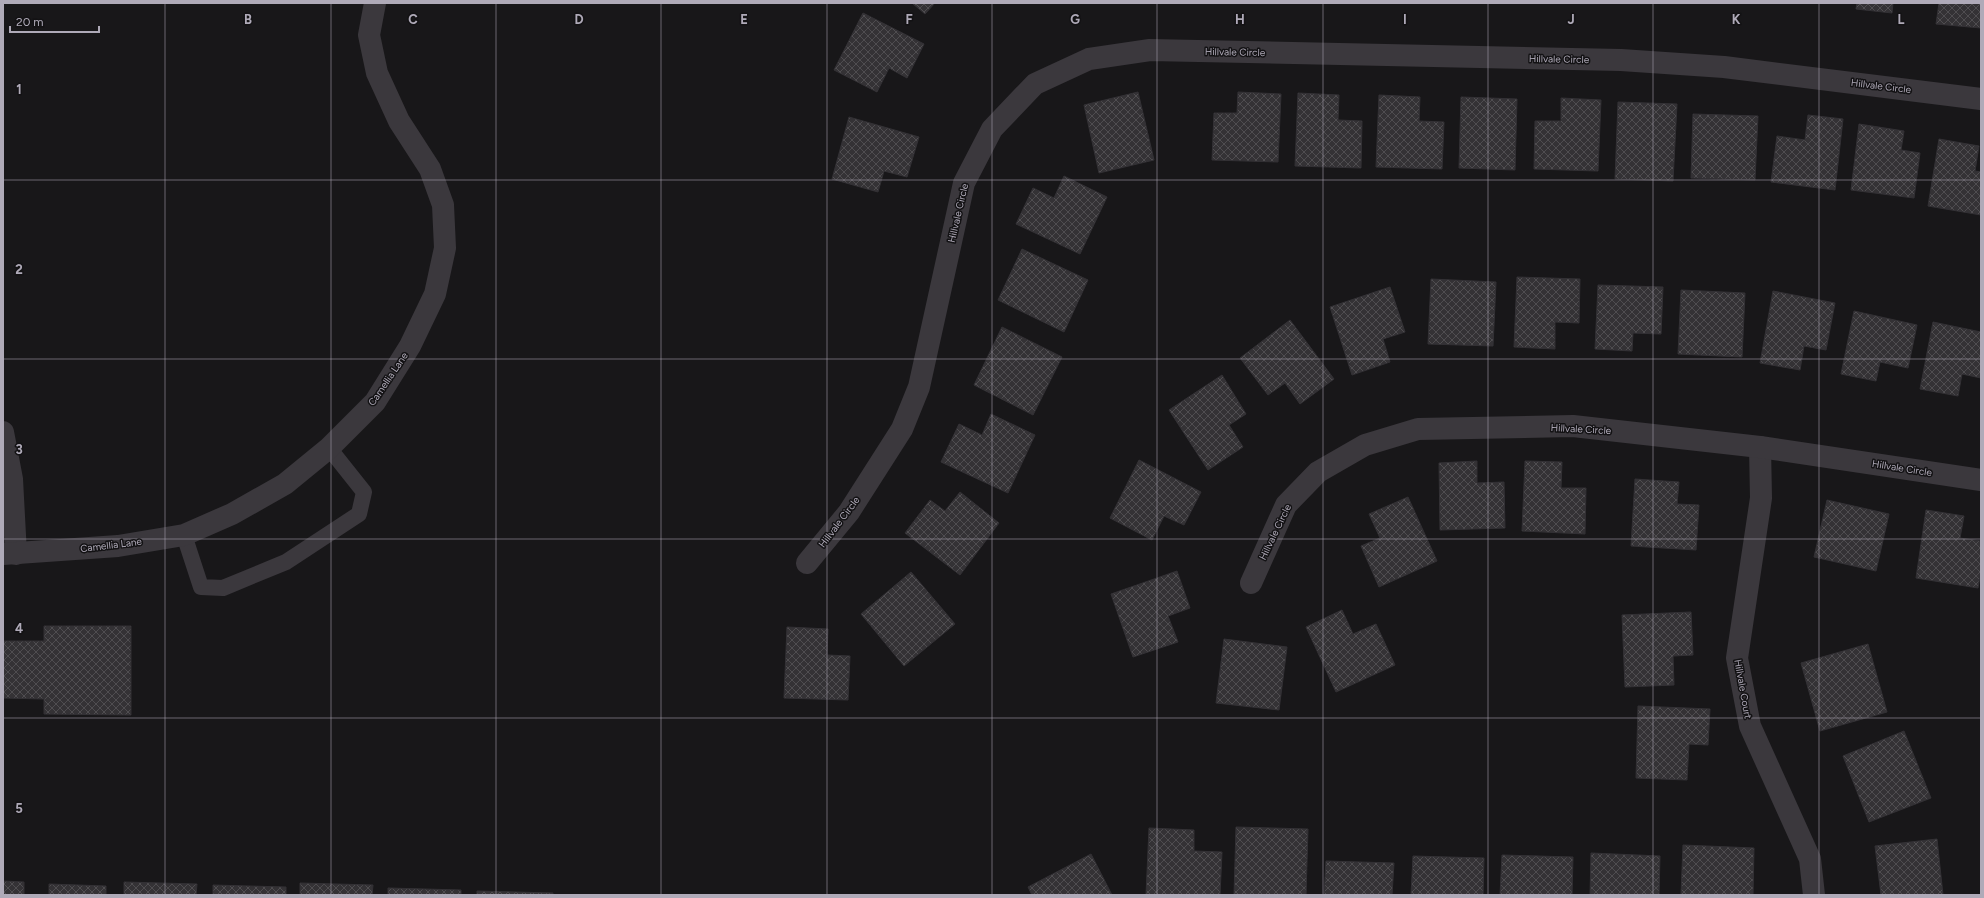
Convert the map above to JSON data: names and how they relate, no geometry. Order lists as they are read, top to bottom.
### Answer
{
  "streets": {
    "street": ["Hillvale Circle", "Camellia Lane", "Hillvale Court"]
  },
  "crossings": [
    ["Hillvale Circle", "Hillvale Court"]
  ],
  "scale_bar": "20 m",
  "grid": {
    "columns": [
      "B",
      "C",
      "D",
      "E",
      "F",
      "G",
      "H",
      "I",
      "J",
      "K",
      "L"
    ],
    "rows": [
      "1",
      "2",
      "3",
      "4",
      "5"
    ]
  }
}
